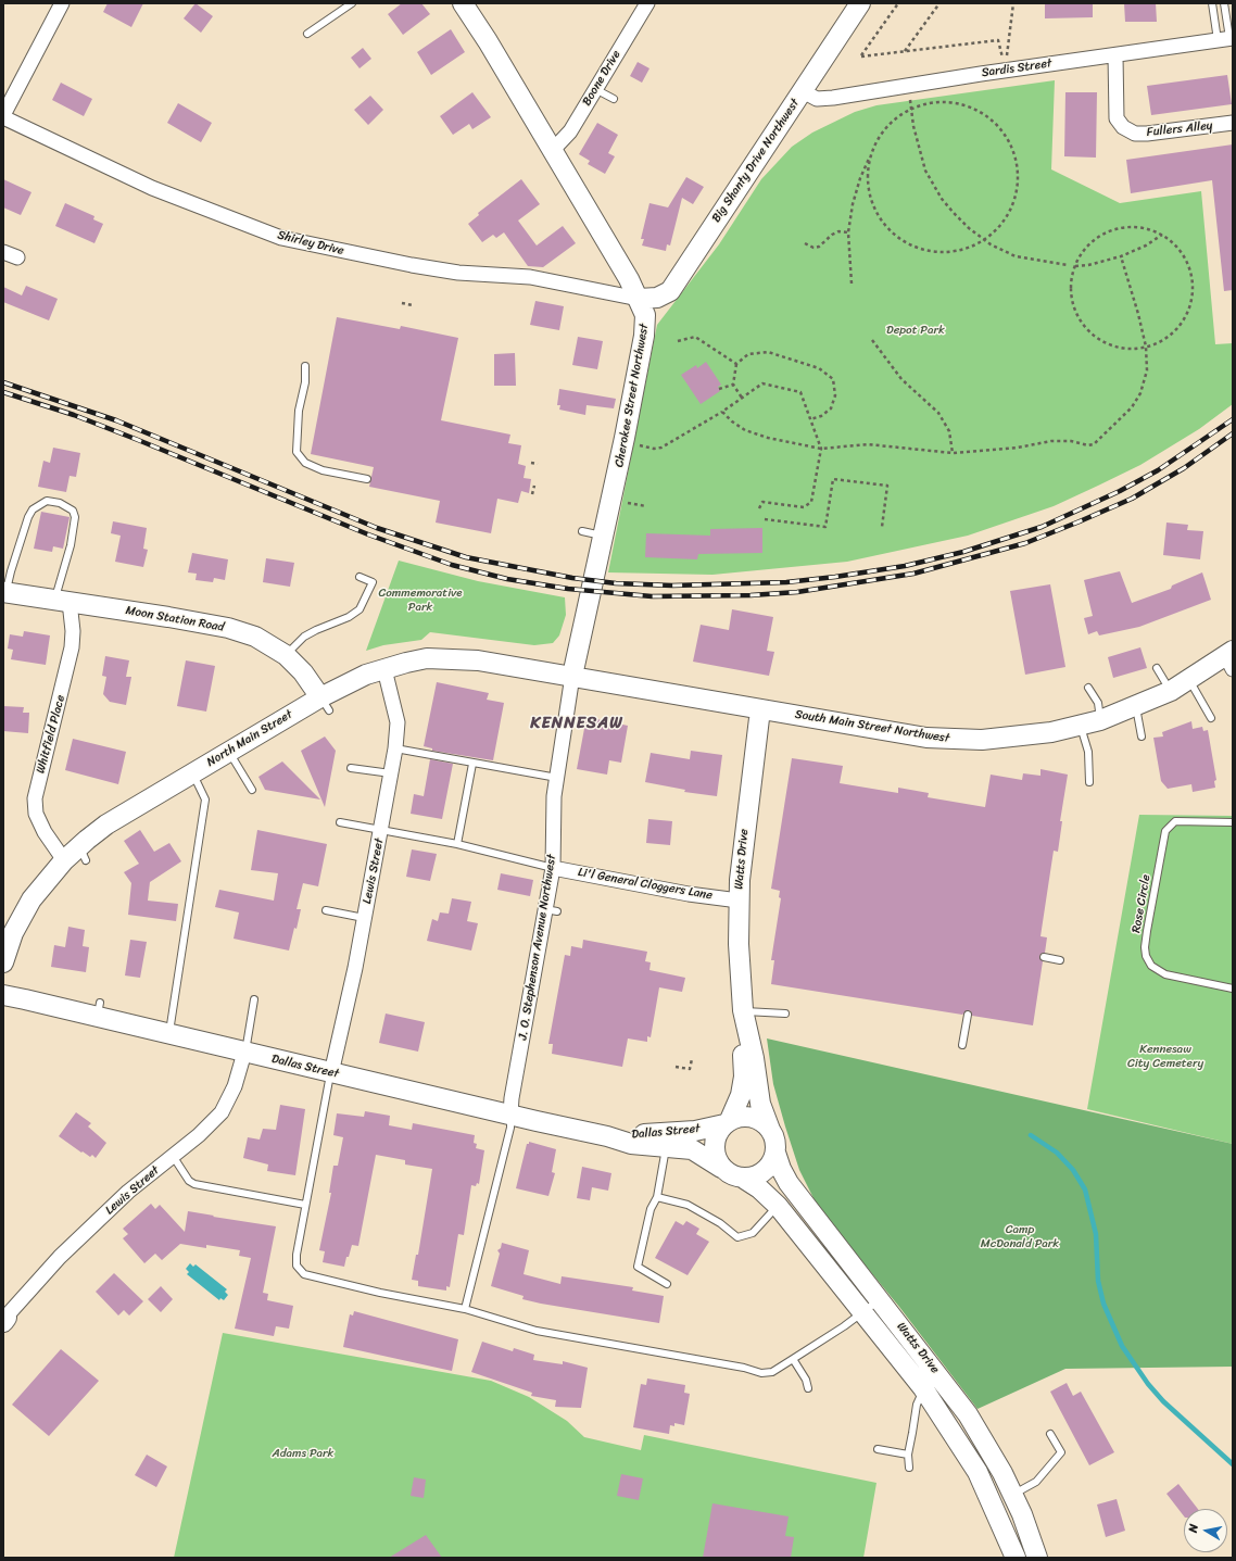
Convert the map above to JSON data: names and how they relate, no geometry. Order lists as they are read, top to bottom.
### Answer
{
  "streets": {
    "main road": [
      "Big Shanty Drive Northwest",
      "Cherokee Street Northwest",
      "Moon Station Road",
      "South Main Street Northwest",
      "North Main Street",
      "Watts Drive",
      "Dallas Street"
    ],
    "street": [
      "Sardis Street",
      "Boone Drive",
      "Fullers Alley",
      "Shirley Drive",
      "Whitfield Place",
      "Lewis Street",
      "Li'l General Cloggers Lane",
      "J. O. Stephenson Avenue Northwest"
    ],
    "lane": ["Rose Circle"]
  },
  "crossings": [
    ["Sardis Street", "Fullers Alley"],
    ["Sardis Street", "Big Shanty Drive Northwest"],
    ["Boone Drive", "Cherokee Street Northwest"],
    ["Big Shanty Drive Northwest", "Shirley Drive"],
    ["Big Shanty Drive Northwest", "Cherokee Street Northwest"],
    ["Shirley Drive", "Cherokee Street Northwest"],
    ["Cherokee Street Northwest", "South Main Street Northwest"],
    ["Cherokee Street Northwest", "North Main Street"],
    ["Cherokee Street Northwest", "J. O. Stephenson Avenue Northwest"],
    ["Moon Station Road", "Whitfield Place"],
    ["Moon Station Road", "North Main Street"],
    ["South Main Street Northwest", "North Main Street"],
    ["South Main Street Northwest", "Watts Drive"],
    ["South Main Street Northwest", "J. O. Stephenson Avenue Northwest"],
    ["Whitfield Place", "North Main Street"],
    ["North Main Street", "Lewis Street"],
    ["North Main Street", "J. O. Stephenson Avenue Northwest"],
    ["Watts Drive", "Li'l General Cloggers Lane"],
    ["Watts Drive", "Dallas Street"],
    ["Lewis Street", "Dallas Street"],
    ["Li'l General Cloggers Lane", "J. O. Stephenson Avenue Northwest"],
    ["J. O. Stephenson Avenue Northwest", "Dallas Street"]
  ],
  "districts": ["KENNESAW"],
  "parks": [
    "Depot Park",
    "Commemorative Park",
    "Kennesaw City Cemetery",
    "Camp McDonald Park",
    "Adams Park"
  ],
  "north": "left"
}
